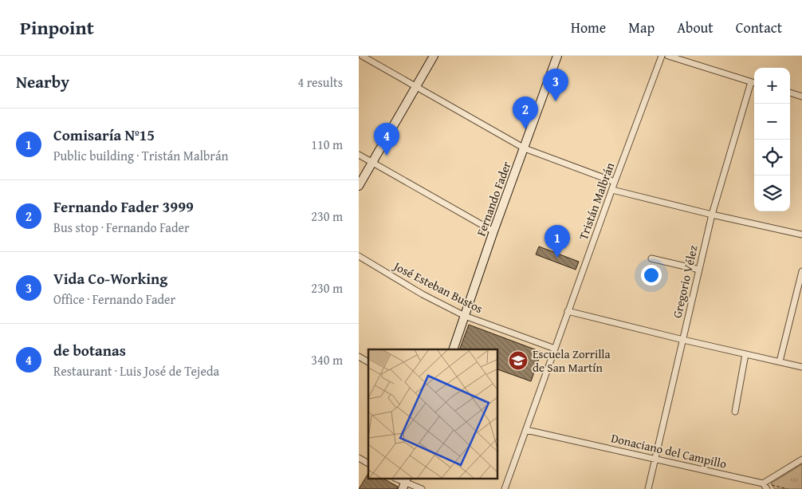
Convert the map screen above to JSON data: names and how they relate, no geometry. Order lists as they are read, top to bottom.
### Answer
{
  "streets": {
    "main road": ["Fernando Fader"],
    "street": [
      "Tristán Malbrán",
      "Gregorio Vélez",
      "José Esteban Bustos",
      "Donaciano del Campillo"
    ]
  },
  "crossings": [
    ["Fernando Fader", "José Esteban Bustos"],
    ["Tristán Malbrán", "José Esteban Bustos"],
    ["Tristán Malbrán", "Donaciano del Campillo"],
    ["Gregorio Vélez", "Donaciano del Campillo"]
  ],
  "places": {
    "school or university": ["Escuela Zorrilla de San Martín"]
  },
  "page": {
    "header": "Pinpoint",
    "nav": [
      "Home",
      "Map",
      "About",
      "Contact"
    ],
    "heading": ["Nearby", "4 results"],
    "map_buttons": ["+", "−"],
    "pins": [
      "3",
      "2",
      "4",
      "1"
    ],
    "list": [
      {
        "mark": "1",
        "name": "Comisaría Nº15",
        "note": "Public building · Tristán Malbrán",
        "value": "110 m"
      },
      {
        "mark": "2",
        "name": "Fernando Fader 3999",
        "note": "Bus stop · Fernando Fader",
        "value": "230 m"
      },
      {
        "mark": "3",
        "name": "Vida Co-Working",
        "note": "Office · Fernando Fader",
        "value": "230 m"
      },
      {
        "mark": "4",
        "name": "de botanas",
        "note": "Restaurant · Luis José de Tejeda",
        "value": "340 m"
      }
    ]
  }
}
